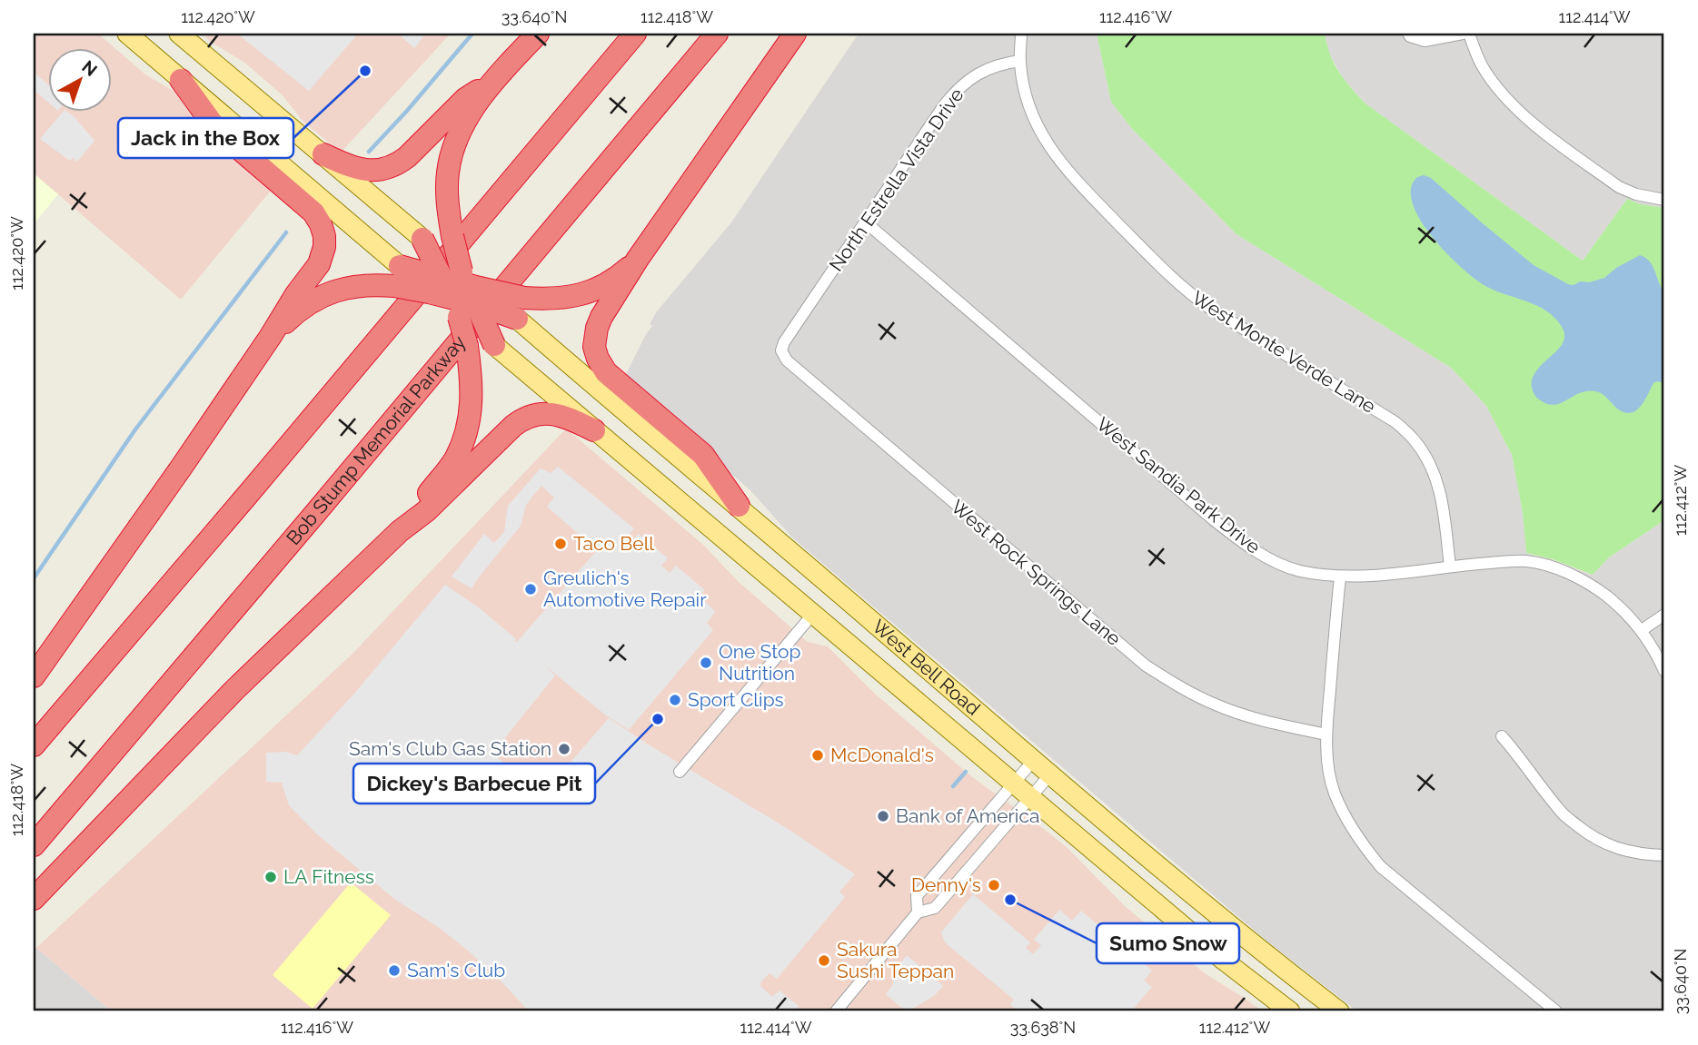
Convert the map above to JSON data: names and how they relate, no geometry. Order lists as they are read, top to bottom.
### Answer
{
  "streets": {
    "highway": ["Bob Stump Memorial Parkway"],
    "main road": ["West Bell Road"],
    "street": [
      "North Estrella Vista Drive",
      "West Monte Verde Lane",
      "West Sandia Park Drive",
      "West Rock Springs Lane"
    ]
  },
  "crossings": [
    ["North Estrella Vista Drive", "West Monte Verde Lane"],
    ["North Estrella Vista Drive", "West Sandia Park Drive"],
    ["North Estrella Vista Drive", "West Rock Springs Lane"],
    ["West Monte Verde Lane", "West Sandia Park Drive"]
  ],
  "places": [
    "Jack in the Box",
    "Taco Bell",
    "Greulich's Automotive Repair",
    "One Stop Nutrition",
    "Sport Clips",
    "Dickey's Barbecue Pit",
    "Sam's Club Gas Station",
    "McDonald's",
    "Bank of America",
    "LA Fitness",
    "Denny's",
    "Sumo Snow",
    "Sakura Sushi Teppan",
    "Sam's Club"
  ],
  "north": "top right",
  "coordinates": [
    "112.420°W",
    "33.640°N",
    "112.418°W",
    "112.416°W",
    "112.414°W",
    "112.412°W",
    "33.638°N"
  ]
}
